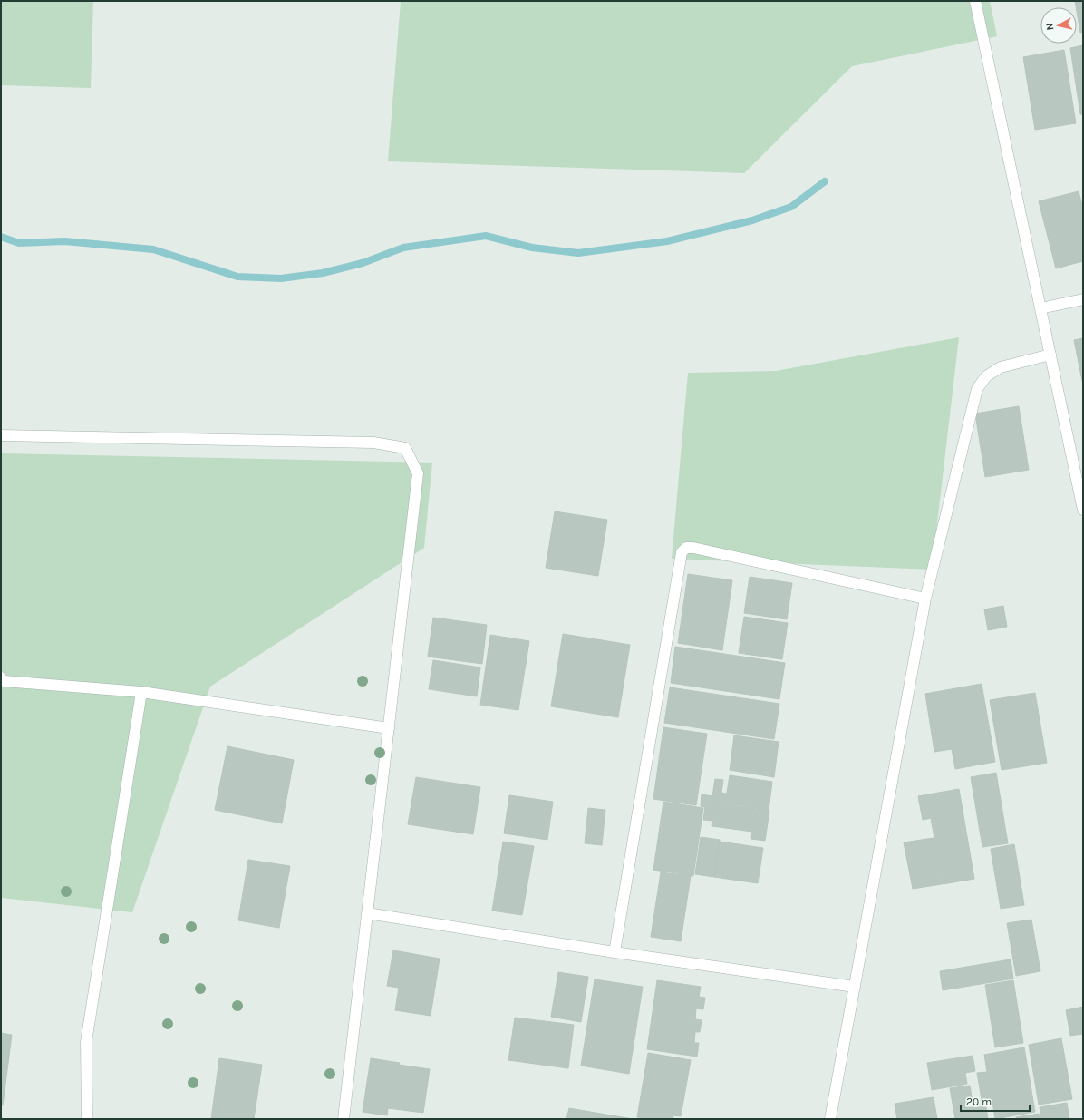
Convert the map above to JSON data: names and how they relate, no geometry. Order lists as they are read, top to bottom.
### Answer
{
  "scale_bar": "20 m",
  "north": "left"
}
